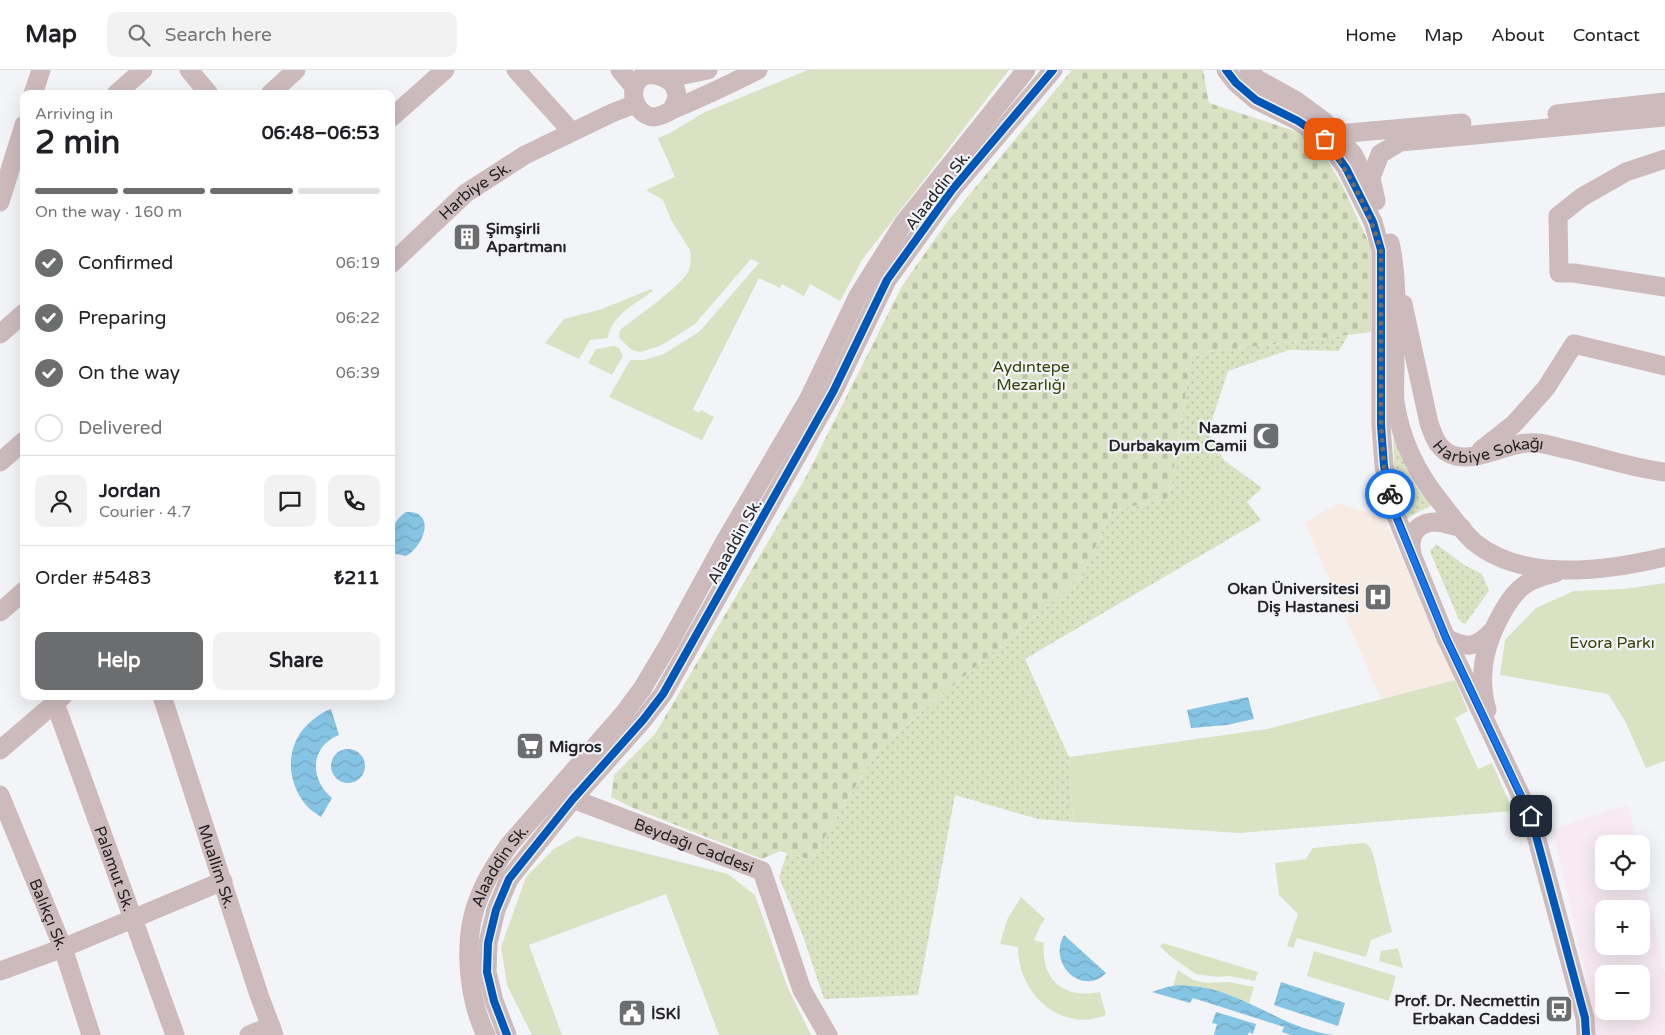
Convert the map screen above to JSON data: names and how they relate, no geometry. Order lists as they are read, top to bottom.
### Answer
{
  "streets": {
    "street": [
      "Alaaddin Sk.",
      "Harbiye Sk.",
      "Harbiye Sokağı",
      "Beydağı Caddesi",
      "Muallim Sk.",
      "Palamut Sk.",
      "Balıkçı Sk."
    ]
  },
  "crossings": [
    ["Alaaddin Sk.", "Beydağı Caddesi"]
  ],
  "parks": ["Aydıntepe Mezarlığı", "Evora Parkı"],
  "places": {
    "building": ["Şimşirli Apartmanı"],
    "mosque": ["Nazmi Durbakayım Camii"],
    "hospital": ["Okan Üniversitesi Diş Hastanesi"],
    "supermarket": ["Migros"],
    "bus stop": ["Prof. Dr. Necmettin Erbakan Caddesi"],
    "public building": ["İSKİ"]
  },
  "page": {
    "header": "Map",
    "search": "Search here",
    "nav": [
      "Home",
      "Map",
      "About",
      "Contact"
    ],
    "heading": ["2 min", "Arriving in", "06:48–06:53"],
    "panel": [
      "Jordan",
      "Courier · 4.7",
      "Order #5483",
      "₺211"
    ],
    "bar": "On the way · 160 m",
    "list": [
      ["Confirmed", "06:19"],
      ["Preparing", "06:22"],
      ["On the way", "06:39"],
      "Delivered"
    ],
    "buttons": ["Help", "Share"],
    "map_buttons": ["+", "−"]
  }
}
